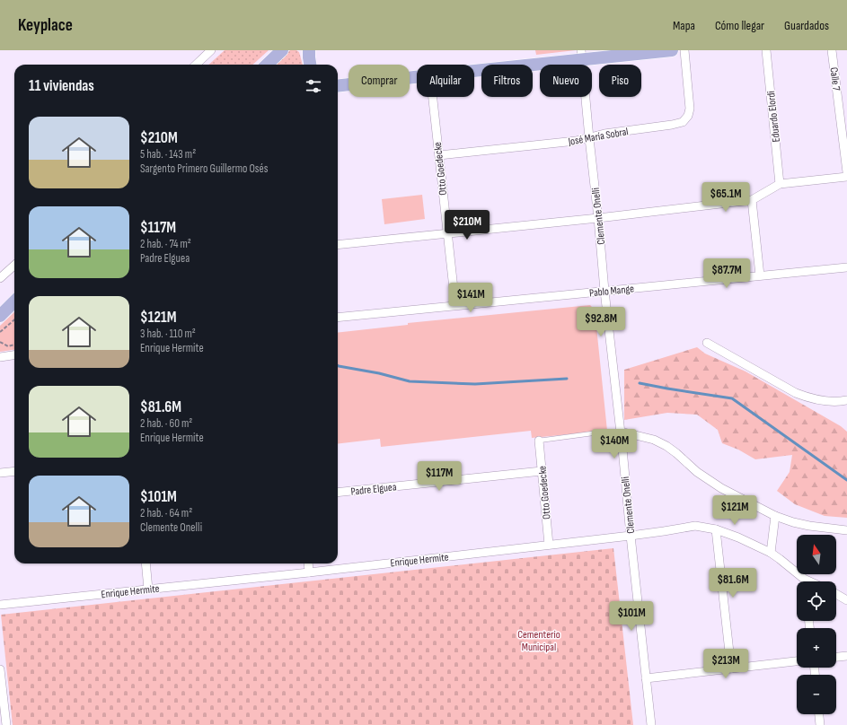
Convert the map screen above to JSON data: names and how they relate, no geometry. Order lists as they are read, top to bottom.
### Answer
{
  "streets": {
    "street": [
      "Calle 7",
      "Eduardo Elordi",
      "José María Sobral",
      "Otto Goedecke",
      "Clemente Onelli",
      "Pablo Mange",
      "Padre Elguea",
      "Enrique Hermite"
    ]
  },
  "crossings": [
    ["José María Sobral", "Otto Goedecke"],
    ["José María Sobral", "Clemente Onelli"],
    ["Otto Goedecke", "Pablo Mange"],
    ["Otto Goedecke", "Padre Elguea"],
    ["Otto Goedecke", "Enrique Hermite"],
    ["Clemente Onelli", "Pablo Mange"],
    ["Clemente Onelli", "Enrique Hermite"]
  ],
  "parks": ["Cementerio Municipal"],
  "north": "top",
  "page": {
    "header": "Keyplace",
    "nav": ["Mapa", "Cómo llegar", "Guardados"],
    "chip": [
      "Comprar",
      "Alquilar",
      "Filtros",
      "Nuevo",
      "Piso"
    ],
    "heading": "11 viviendas",
    "list": [
      {
        "name": "$210M",
        "note": "5 hab. · 143 m² · Sargento Primero Guillermo Osés"
      },
      {
        "name": "$117M",
        "note": "2 hab. · 74 m² · Padre Elguea"
      },
      {
        "name": "$121M",
        "note": "3 hab. · 110 m² · Enrique Hermite"
      },
      {
        "name": "$81.6M",
        "note": "2 hab. · 60 m² · Enrique Hermite"
      },
      {
        "name": "$101M",
        "note": "2 hab. · 64 m² · Clemente Onelli"
      }
    ],
    "price": [
      "$65.1M",
      "$210M",
      "$87.7M",
      "$141M",
      "$92.8M",
      "$140M",
      "$117M",
      "$121M",
      "$81.6M",
      "$101M",
      "$213M"
    ],
    "map_buttons": ["+", "−"]
  }
}
